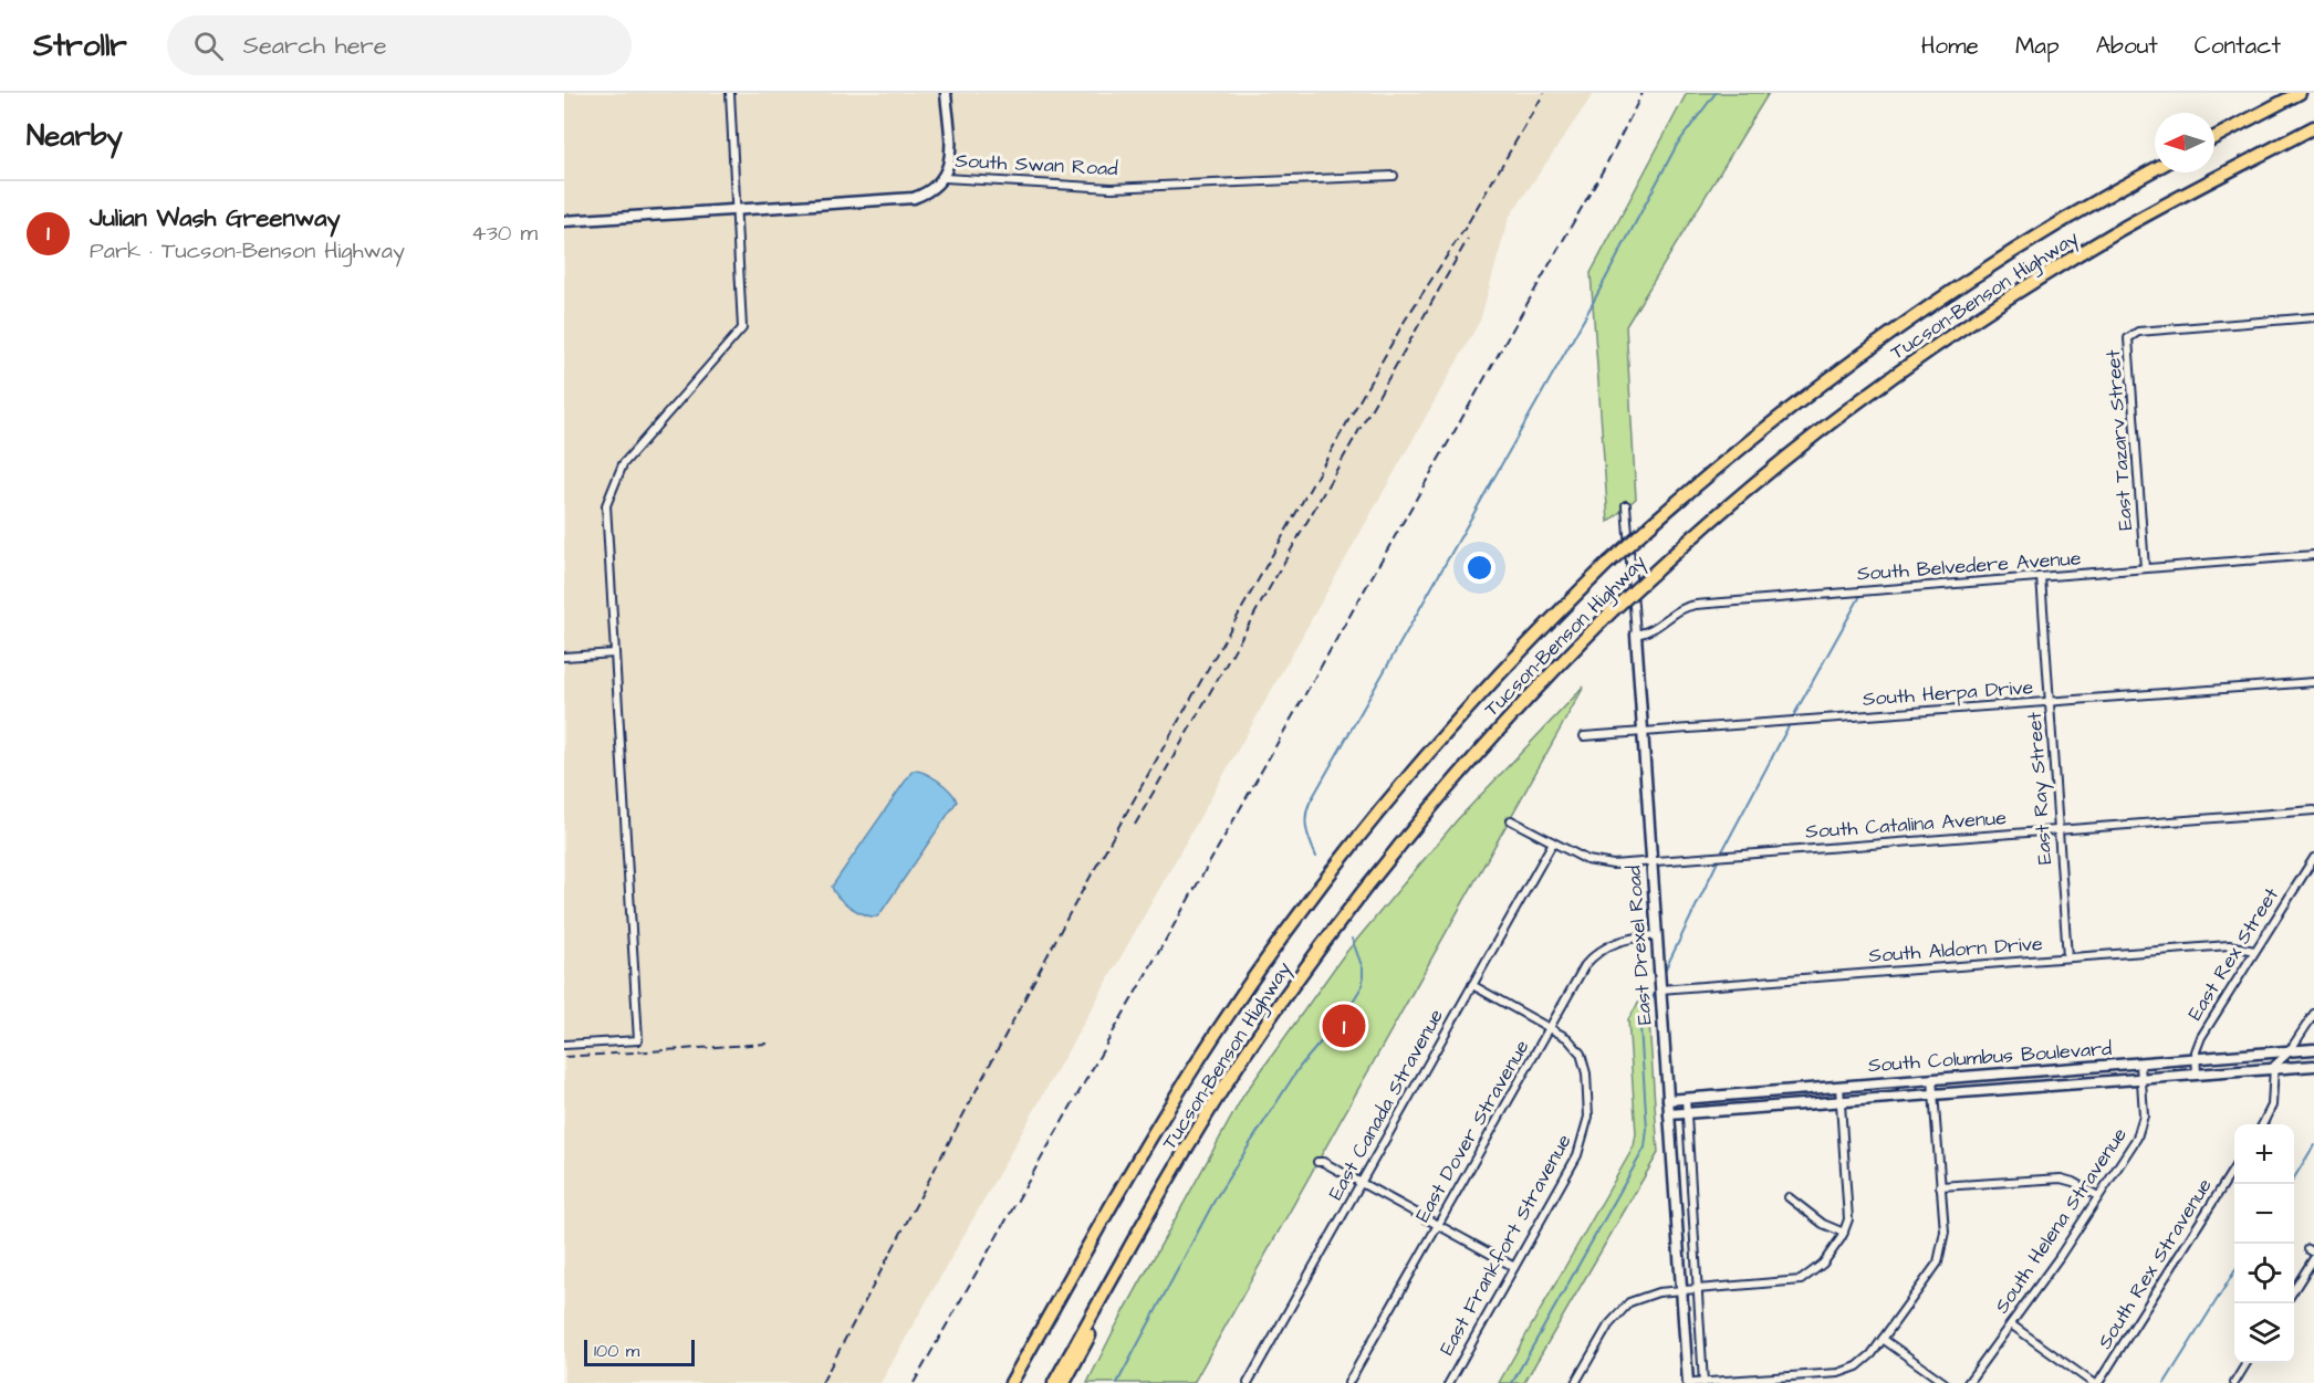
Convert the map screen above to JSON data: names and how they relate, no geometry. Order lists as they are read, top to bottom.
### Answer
{
  "streets": {
    "highway": ["Tucson–Benson Highway"],
    "street": [
      "South Swan Road",
      "East Tazarv Street",
      "South Belvedere Avenue",
      "South Herpa Drive",
      "East Ray Street",
      "South Catalina Avenue",
      "East Drexel Road",
      "South Aldorn Drive",
      "East Rex Street",
      "South Columbus Boulevard",
      "East Canada Stravenue",
      "East Dover Stravenue",
      "South Helena Stravenue",
      "East Frankfort Stravenue",
      "South Rex Stravenue"
    ]
  },
  "crossings": [
    ["East Tazarv Street", "South Belvedere Avenue"],
    ["South Belvedere Avenue", "East Ray Street"],
    ["South Belvedere Avenue", "East Drexel Road"],
    ["South Herpa Drive", "East Ray Street"],
    ["South Herpa Drive", "East Drexel Road"],
    ["East Ray Street", "South Catalina Avenue"],
    ["East Ray Street", "South Aldorn Drive"],
    ["South Catalina Avenue", "East Drexel Road"],
    ["South Catalina Avenue", "East Canada Stravenue"],
    ["East Drexel Road", "South Aldorn Drive"],
    ["East Drexel Road", "South Columbus Boulevard"],
    ["East Drexel Road", "East Dover Stravenue"],
    ["South Aldorn Drive", "East Rex Street"],
    ["East Rex Street", "South Columbus Boulevard"],
    ["South Columbus Boulevard", "South Helena Stravenue"],
    ["East Canada Stravenue", "East Frankfort Stravenue"],
    ["East Dover Stravenue", "East Frankfort Stravenue"]
  ],
  "scale_bar": "100 m",
  "north": "left",
  "page": {
    "header": "Strollr",
    "search": "Search here",
    "nav": [
      "Home",
      "Map",
      "About",
      "Contact"
    ],
    "heading": "Nearby",
    "list": [
      {
        "mark": "1",
        "name": "Julian Wash Greenway",
        "note": "Park · Tucson–Benson Highway",
        "value": "430 m"
      }
    ],
    "pins": "1",
    "map_buttons": ["+", "−"],
    "scale": "100 m"
  }
}
